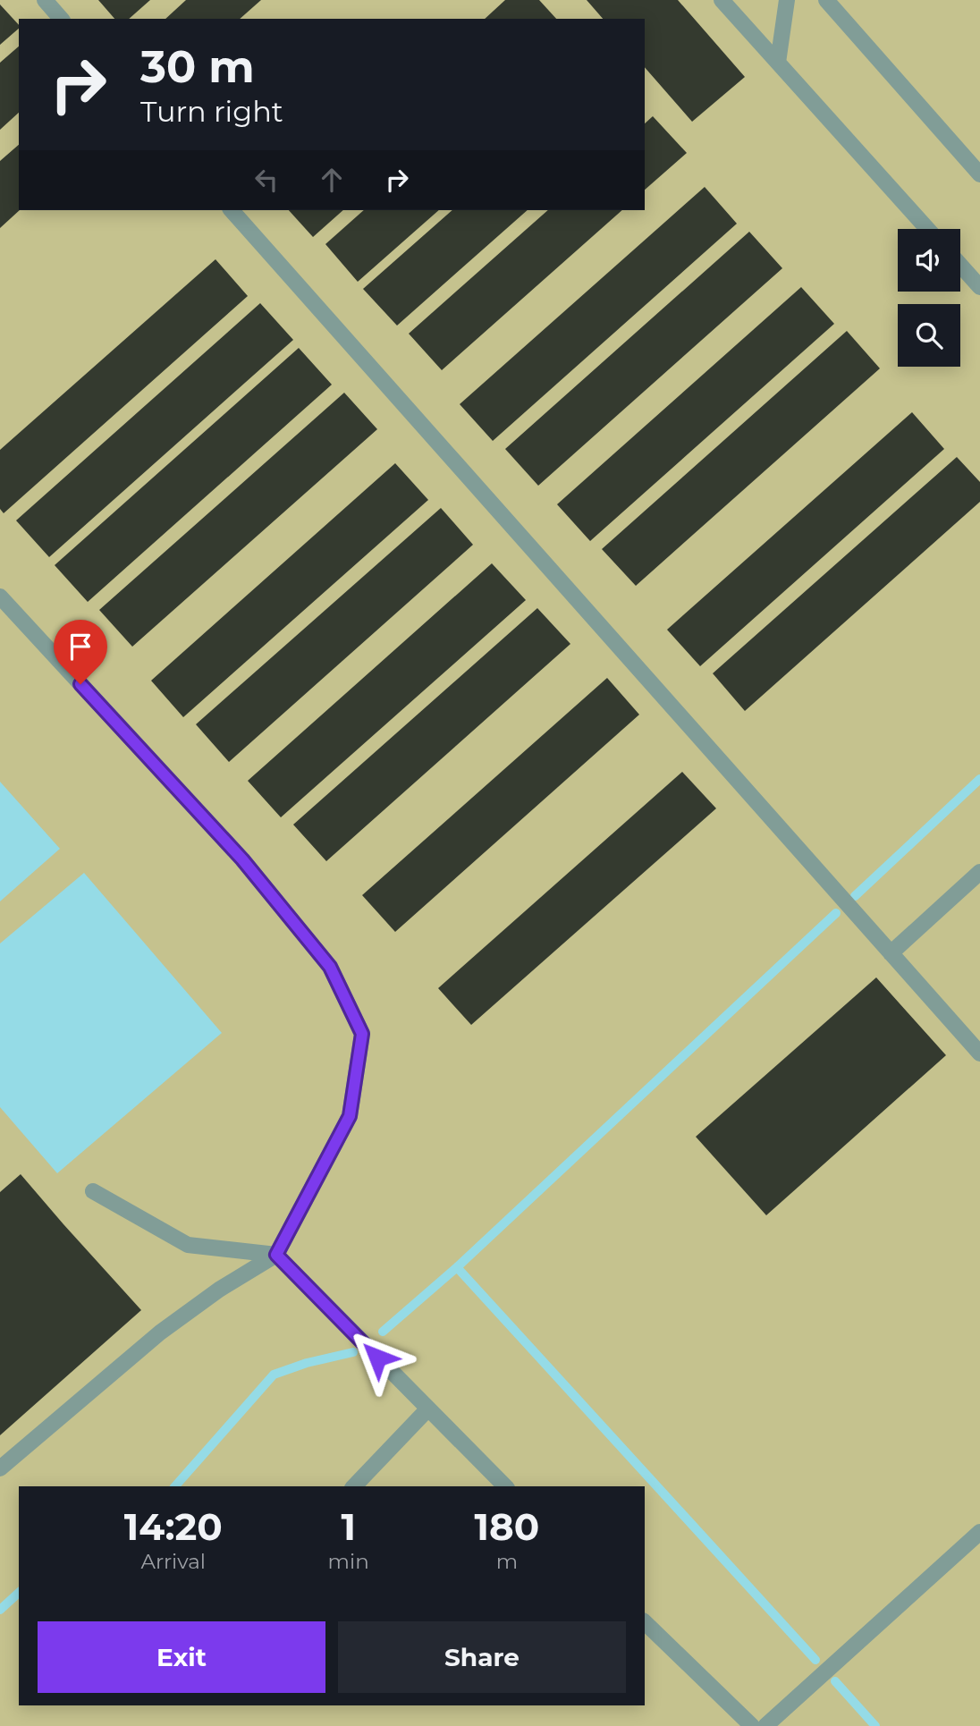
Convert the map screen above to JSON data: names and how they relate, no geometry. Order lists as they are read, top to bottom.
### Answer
{
  "page": {
    "turn": ["30 m", "Turn right"],
    "eta": [
      "14:20",
      "Arrival",
      "1",
      "min",
      "180",
      "m"
    ],
    "buttons": ["Exit", "Share"]
  }
}
